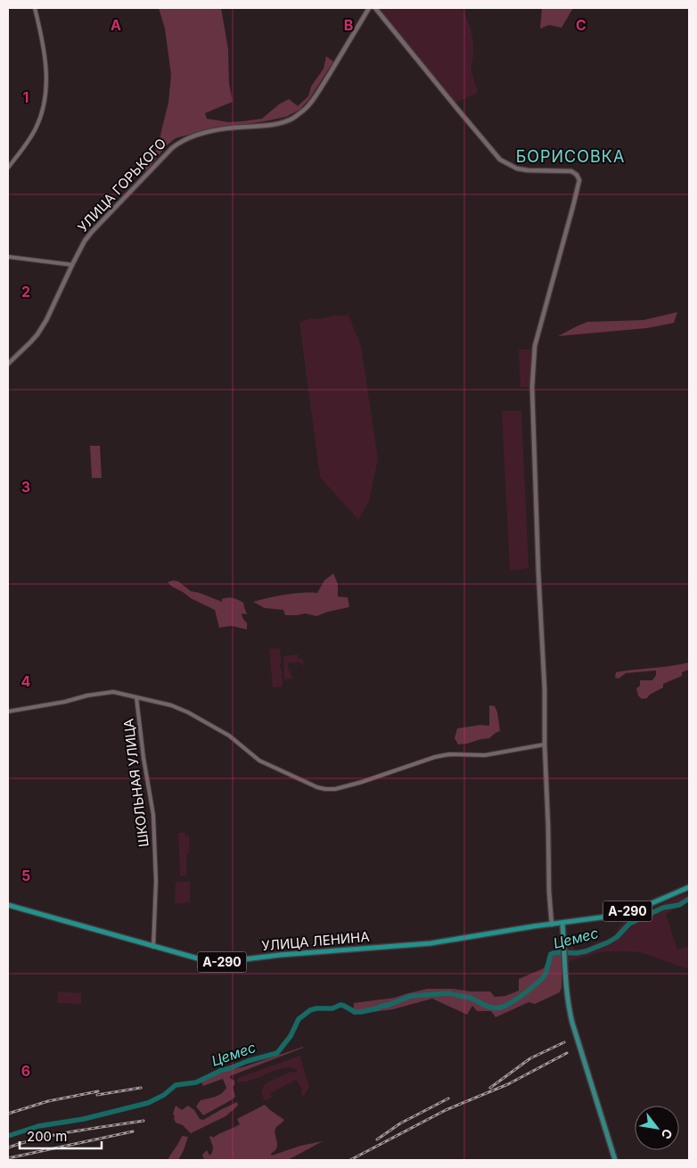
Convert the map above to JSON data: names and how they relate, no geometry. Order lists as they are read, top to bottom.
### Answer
{
  "streets": {
    "highway": ["А-290", "УЛИЦА ЛЕНИНА"],
    "main road": ["УЛИЦА ГОРЬКОГО"],
    "street": ["ШКОЛЬНАЯ УЛИЦА"]
  },
  "crossings": [
    ["ШКОЛЬНАЯ УЛИЦА", "УЛИЦА ЛЕНИНА"],
    ["А-290", "УЛИЦА ЛЕНИНА"]
  ],
  "districts": ["БОРИСОВКА"],
  "water": ["Цемес"],
  "scale_bar": "200 m",
  "north": "bottom right",
  "grid": {
    "columns": ["A", "B", "C"],
    "rows": [
      "1",
      "2",
      "3",
      "4",
      "5",
      "6"
    ]
  }
}
